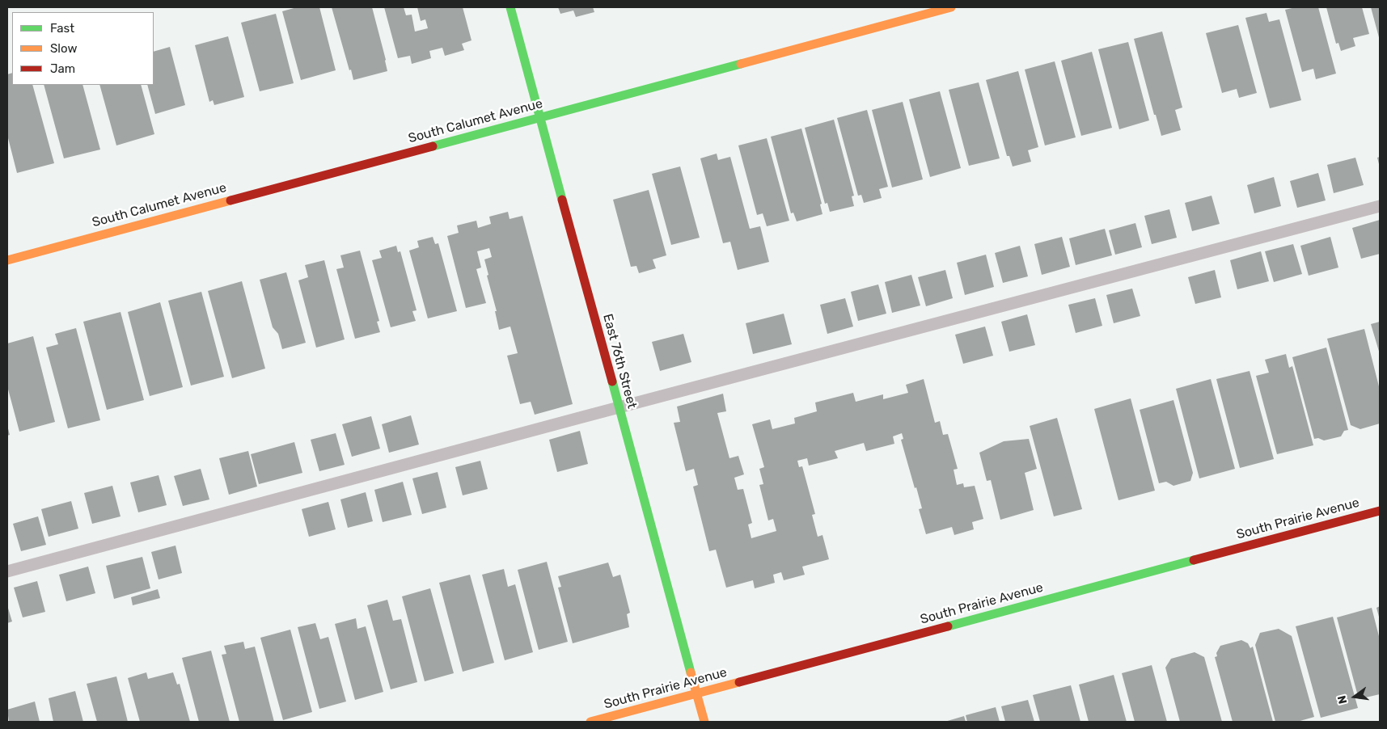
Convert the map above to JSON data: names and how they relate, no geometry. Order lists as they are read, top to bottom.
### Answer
{
  "streets": {
    "street": ["South Calumet Avenue", "East 76th Street", "South Prairie Avenue"]
  },
  "crossings": [
    ["South Calumet Avenue", "East 76th Street"],
    ["East 76th Street", "South Prairie Avenue"]
  ],
  "legend": ["Fast", "Slow", "Jam"],
  "north": "left"
}
